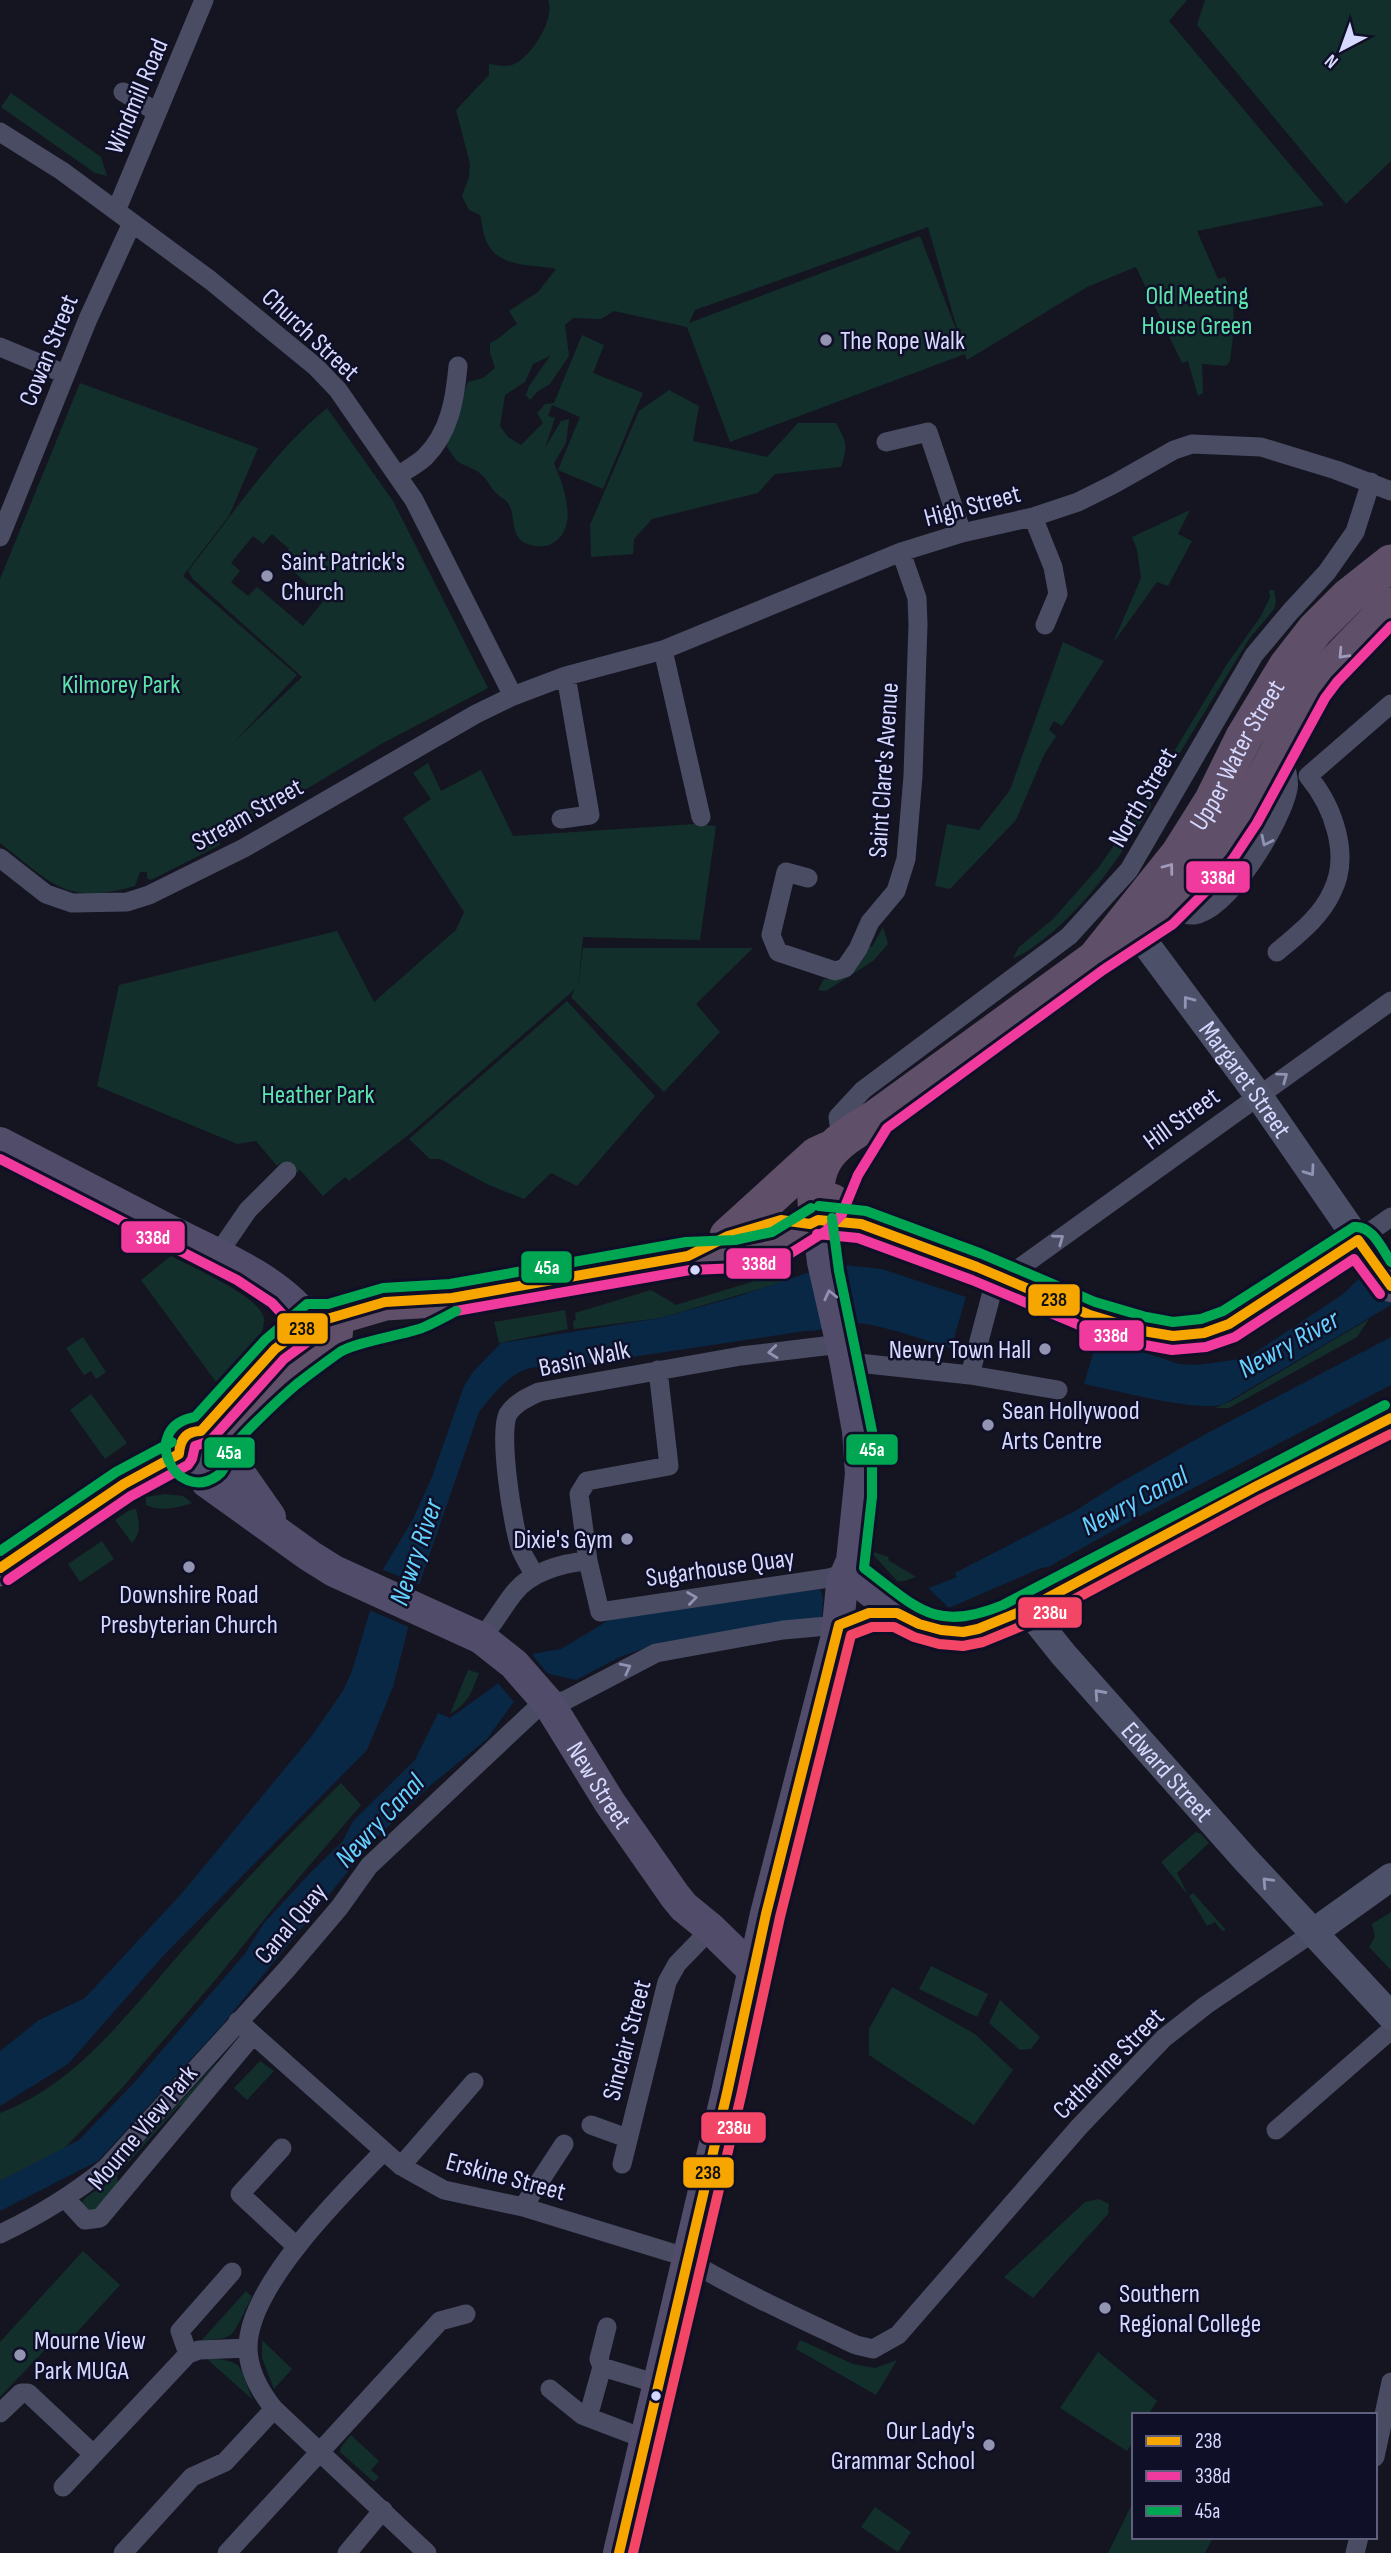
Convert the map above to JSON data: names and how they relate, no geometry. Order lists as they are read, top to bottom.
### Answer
{
  "streets": {
    "highway": ["Upper Water Street"],
    "main road": ["Margaret Street", "Edward Street", "New Street"],
    "street": [
      "Windmill Road",
      "Church Street",
      "Cowan Street",
      "High Street",
      "Saint Clare's Avenue",
      "North Street",
      "Stream Street",
      "Hill Street",
      "Basin Walk",
      "Sugarhouse Quay",
      "Canal Quay",
      "Sinclair Street",
      "Catherine Street",
      "Mourne View Park",
      "Erskine Street"
    ]
  },
  "crossings": [
    ["Windmill Road", "Church Street"],
    ["Windmill Road", "Cowan Street"],
    ["Church Street", "Cowan Street"],
    ["Church Street", "High Street"],
    ["Church Street", "Stream Street"],
    ["High Street", "Saint Clare's Avenue"],
    ["High Street", "North Street"],
    ["High Street", "Stream Street"],
    ["Upper Water Street", "North Street"],
    ["Upper Water Street", "Margaret Street"],
    ["Margaret Street", "Hill Street"],
    ["Edward Street", "Catherine Street"],
    ["New Street", "Canal Quay"],
    ["New Street", "Sinclair Street"],
    ["Canal Quay", "Mourne View Park"],
    ["Canal Quay", "Erskine Street"],
    ["Catherine Street", "Erskine Street"],
    ["Mourne View Park", "Erskine Street"]
  ],
  "one_way": ["Hill Street", "Sugarhouse Quay", "Edward Street"],
  "water": ["Newry River", "Newry Canal"],
  "parks": ["Old Meeting House Green", "Kilmorey Park", "Heather Park"],
  "places": [
    "The Rope Walk",
    "Saint Patrick's Church",
    "Newry Town Hall",
    "Sean Hollywood Arts Centre",
    "Dixie's Gym",
    "Downshire Road Presbyterian Church",
    "Southern Regional College",
    "Mourne View Park MUGA",
    "Our Lady's Grammar School"
  ],
  "lines": [
    "transit line 338d",
    "transit line 45a",
    "transit line 238",
    "transit line 238u"
  ],
  "legend": ["238", "338d", "45a"],
  "north": "bottom left"
}
